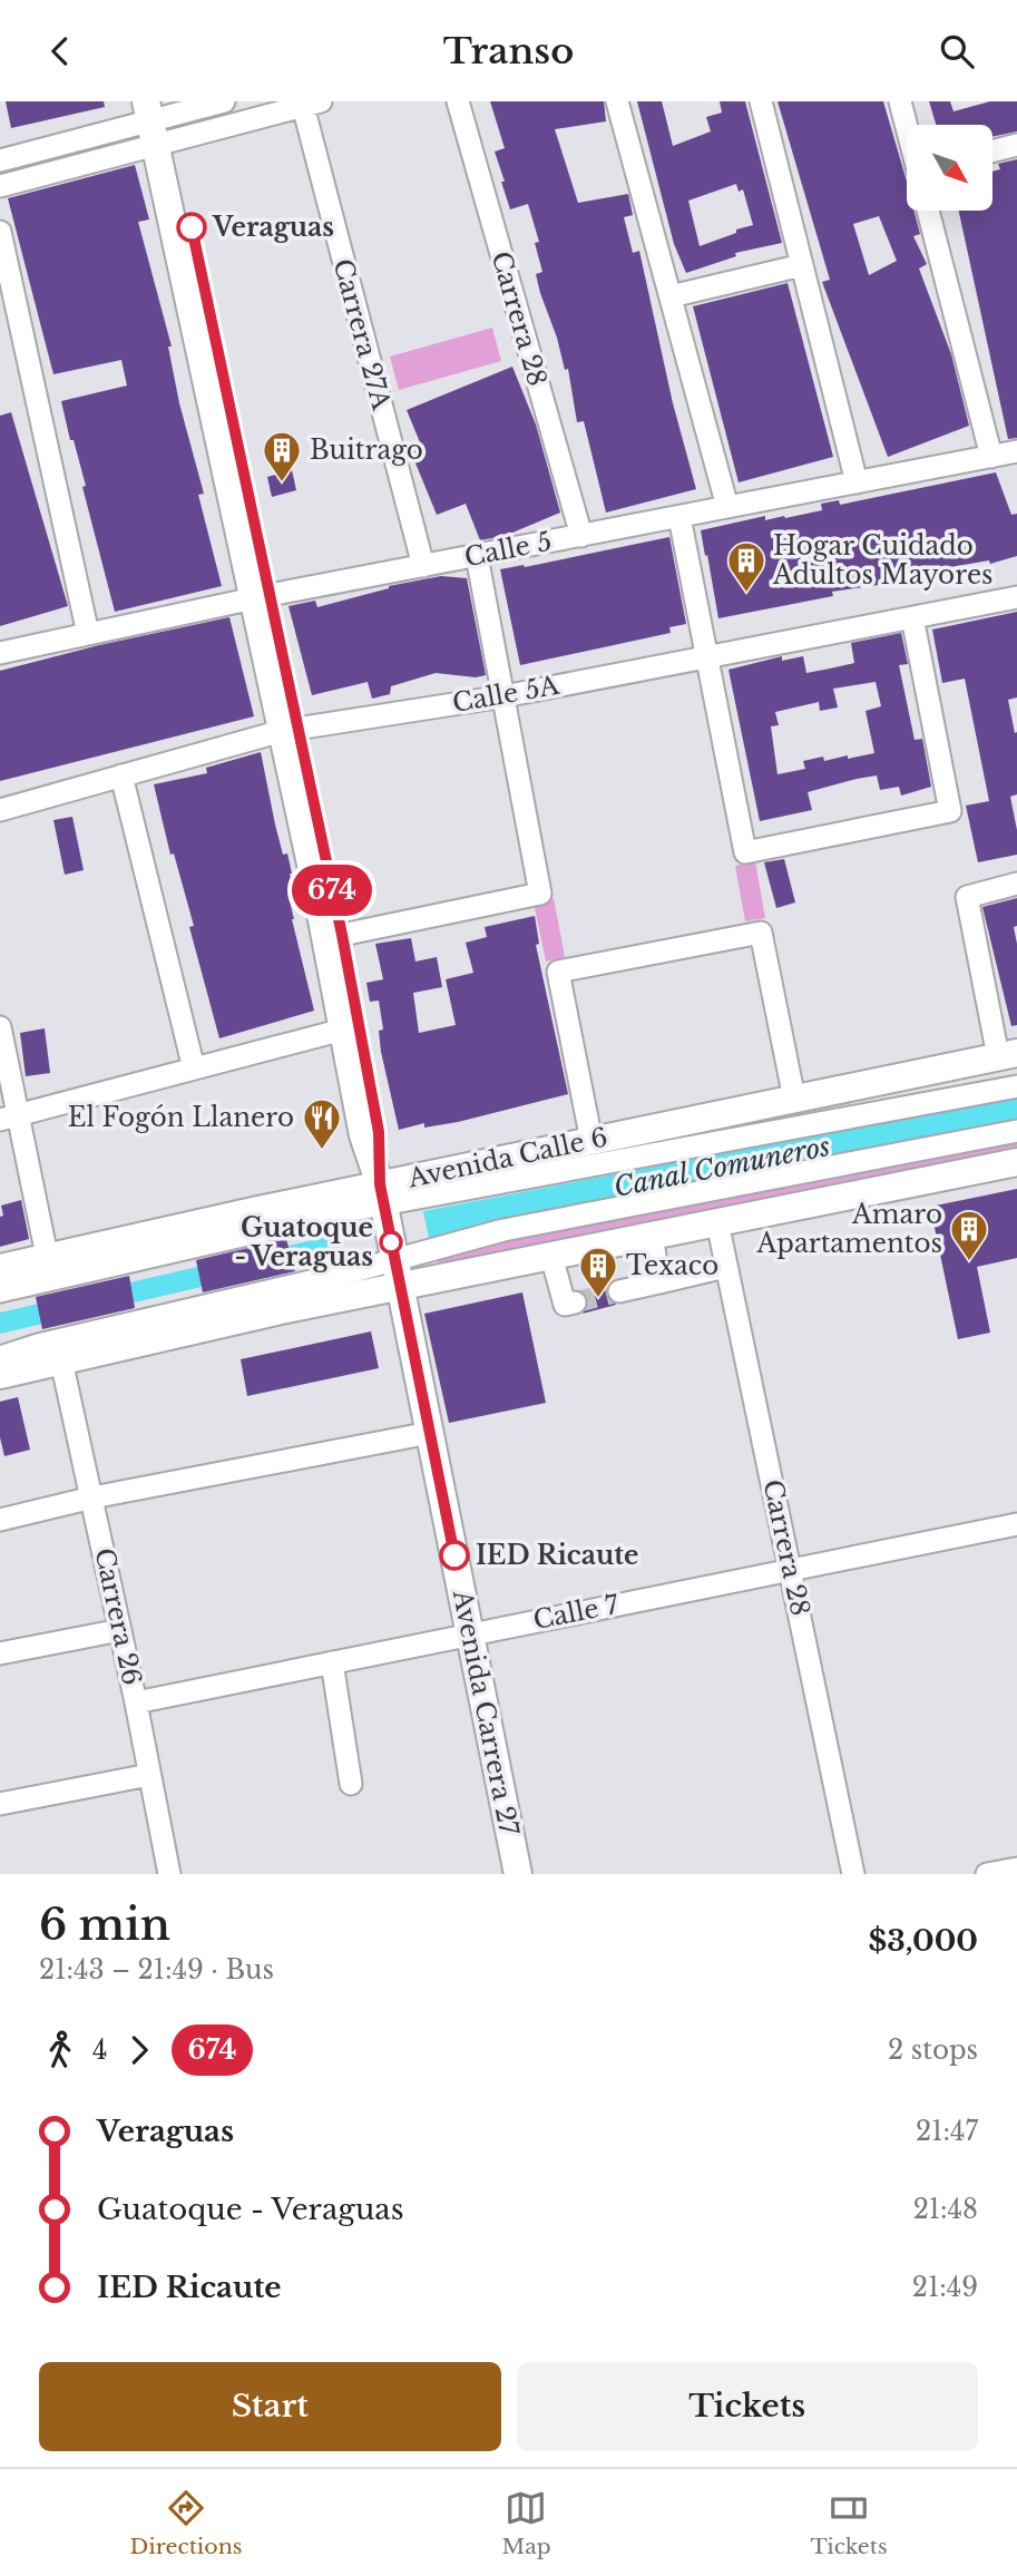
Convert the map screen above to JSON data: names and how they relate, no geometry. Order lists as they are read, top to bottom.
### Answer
{
  "streets": {
    "main road": ["Avenida Calle 6", "Avenida Carrera 27"],
    "street": [
      "Carrera 28",
      "Carrera 27A",
      "Calle 5",
      "Calle 5A",
      "Calle 7",
      "Carrera 26"
    ]
  },
  "crossings": [
    ["Carrera 28", "Calle 5"],
    ["Carrera 28", "Calle 7"],
    ["Carrera 27A", "Calle 5"],
    ["Calle 5", "Avenida Carrera 27"],
    ["Calle 5A", "Avenida Carrera 27"],
    ["Avenida Calle 6", "Avenida Carrera 27"],
    ["Calle 7", "Carrera 26"],
    ["Calle 7", "Avenida Carrera 27"]
  ],
  "water": ["Canal Comuneros"],
  "places": {
    "other": ["Veraguas", "Guatoque - Veraguas", "IED Ricaute"],
    "building": [
      "Buitrago",
      "Hogar Cuidado Adultos Mayores",
      "Amaro Apartamentos",
      "Texaco"
    ],
    "restaurant": ["El Fogón Llanero"]
  },
  "lines": ["bus line 674"],
  "north": "bottom right",
  "page": {
    "header": "Transo",
    "on_map": "674",
    "heading": ["6 min", "21:43 – 21:49 · Bus", "$3,000"],
    "legs": ["4", "674", "2 stops"],
    "list": [
      {
        "name": "Veraguas",
        "value": "21:47"
      },
      {
        "name": "Guatoque - Veraguas",
        "value": "21:48"
      },
      {
        "name": "IED Ricaute",
        "value": "21:49"
      }
    ],
    "buttons": ["Start", "Tickets"],
    "tabs": ["Directions", "Map", "Tickets"]
  }
}
